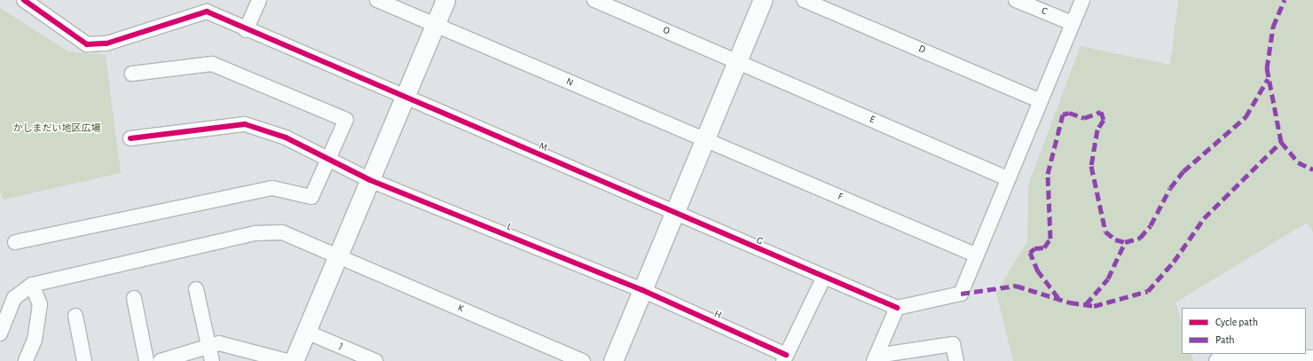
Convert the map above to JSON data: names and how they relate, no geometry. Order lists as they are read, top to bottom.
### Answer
{
  "streets": {
    "street": [
      "C",
      "O",
      "D",
      "N",
      "E",
      "M",
      "F",
      "L",
      "G",
      "K",
      "H",
      "J"
    ]
  },
  "crossings": [
    ["O", "E"],
    ["N", "F"],
    ["M", "G"],
    ["L", "H"]
  ],
  "parks": ["かしまだい地区広場"],
  "legend": ["Cycle path", "Path"]
}
